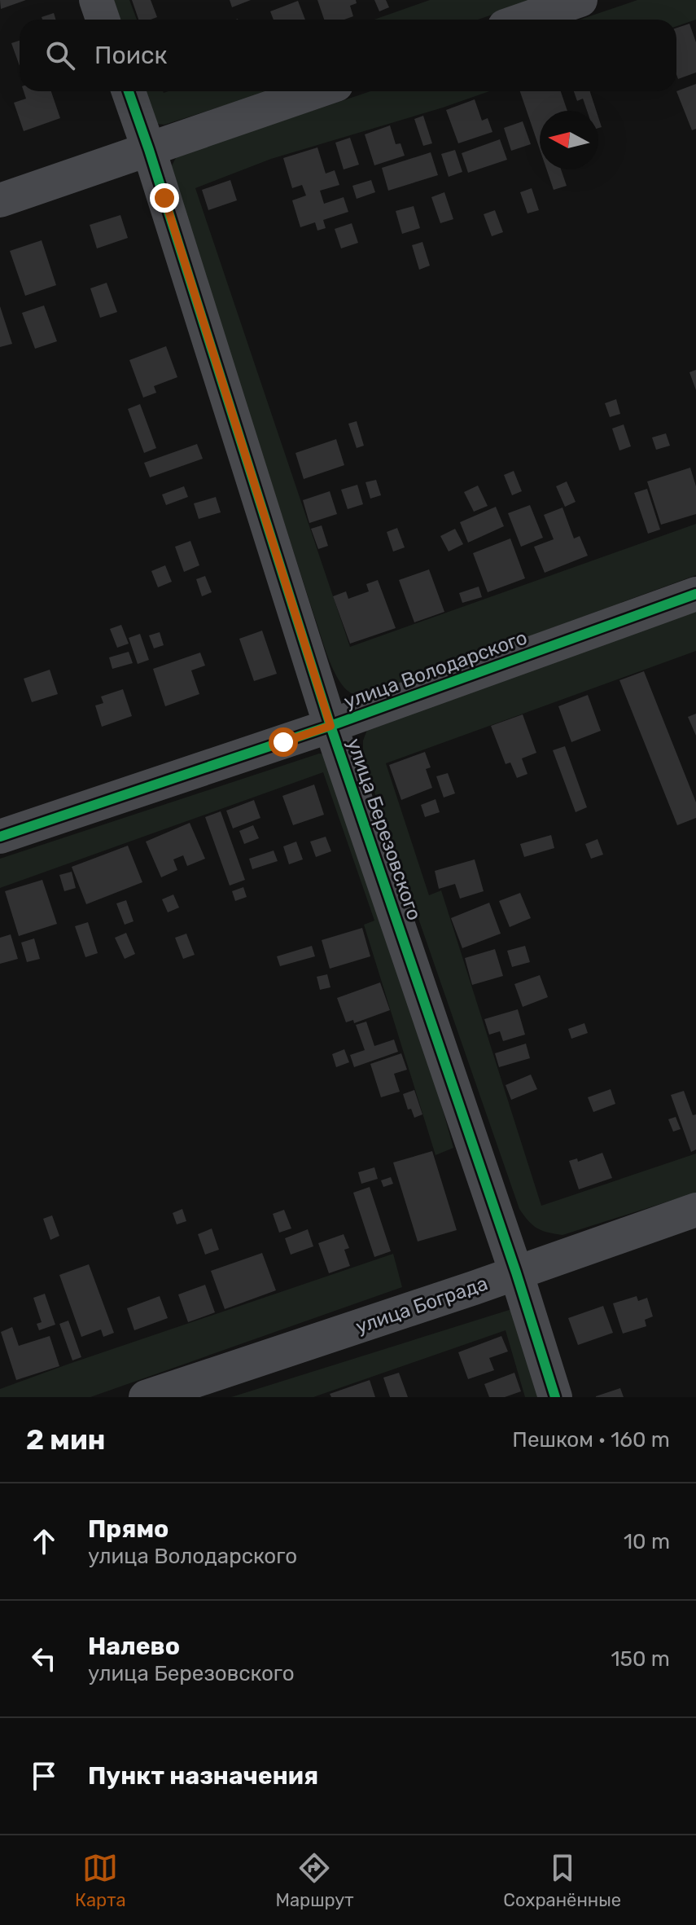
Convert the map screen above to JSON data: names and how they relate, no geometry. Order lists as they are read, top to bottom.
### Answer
{
  "streets": {
    "street": ["улица Володарского", "улица Березовского", "улица Бограда"]
  },
  "crossings": [
    ["улица Володарского", "улица Березовского"],
    ["улица Березовского", "улица Бограда"]
  ],
  "north": "left",
  "page": {
    "search": "Поиск",
    "heading": ["2 мин", "Пешком · 160 m"],
    "list": [
      ["Прямо", "улица Володарского", "10 m"],
      ["Налево", "улица Березовского", "150 m"],
      "Пункт назначения"
    ],
    "nav": ["Карта", "Маршрут", "Сохранённые"]
  }
}
